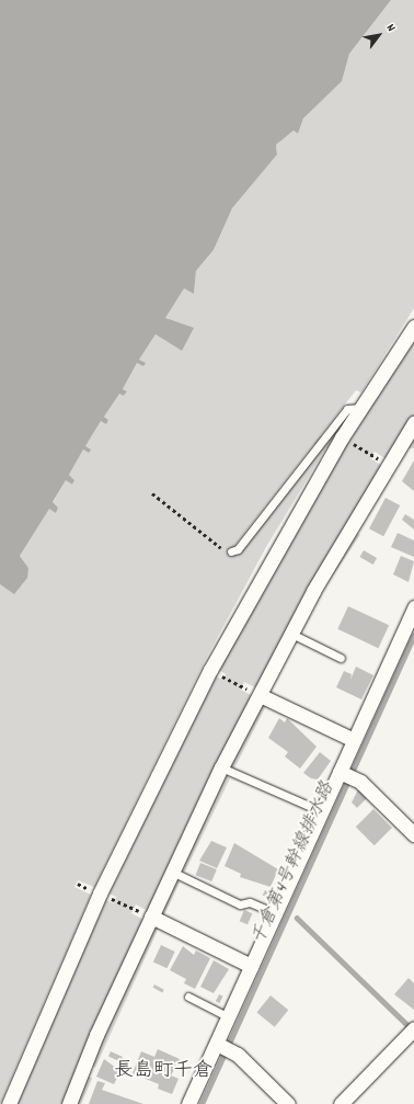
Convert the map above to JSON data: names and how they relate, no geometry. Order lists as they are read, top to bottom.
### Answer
{
  "districts": ["長島町千倉"],
  "water": ["千倉第4号幹線排水路"],
  "north": "top right"
}
